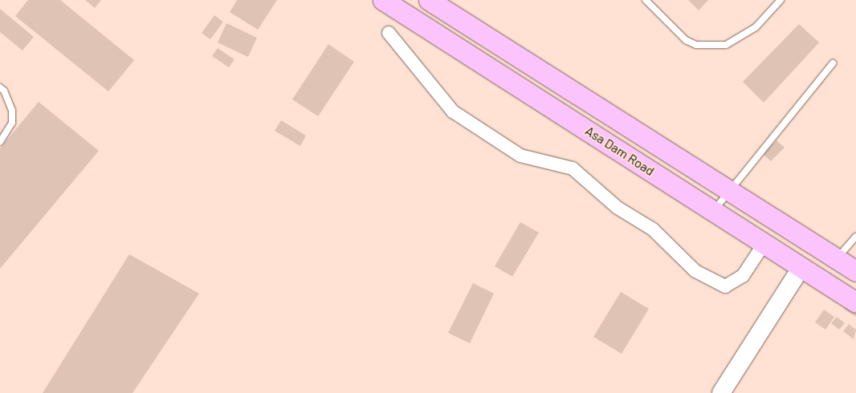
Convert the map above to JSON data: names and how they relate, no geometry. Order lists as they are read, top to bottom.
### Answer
{
  "streets": {
    "main road": ["Asa Dam Road"]
  }
}
